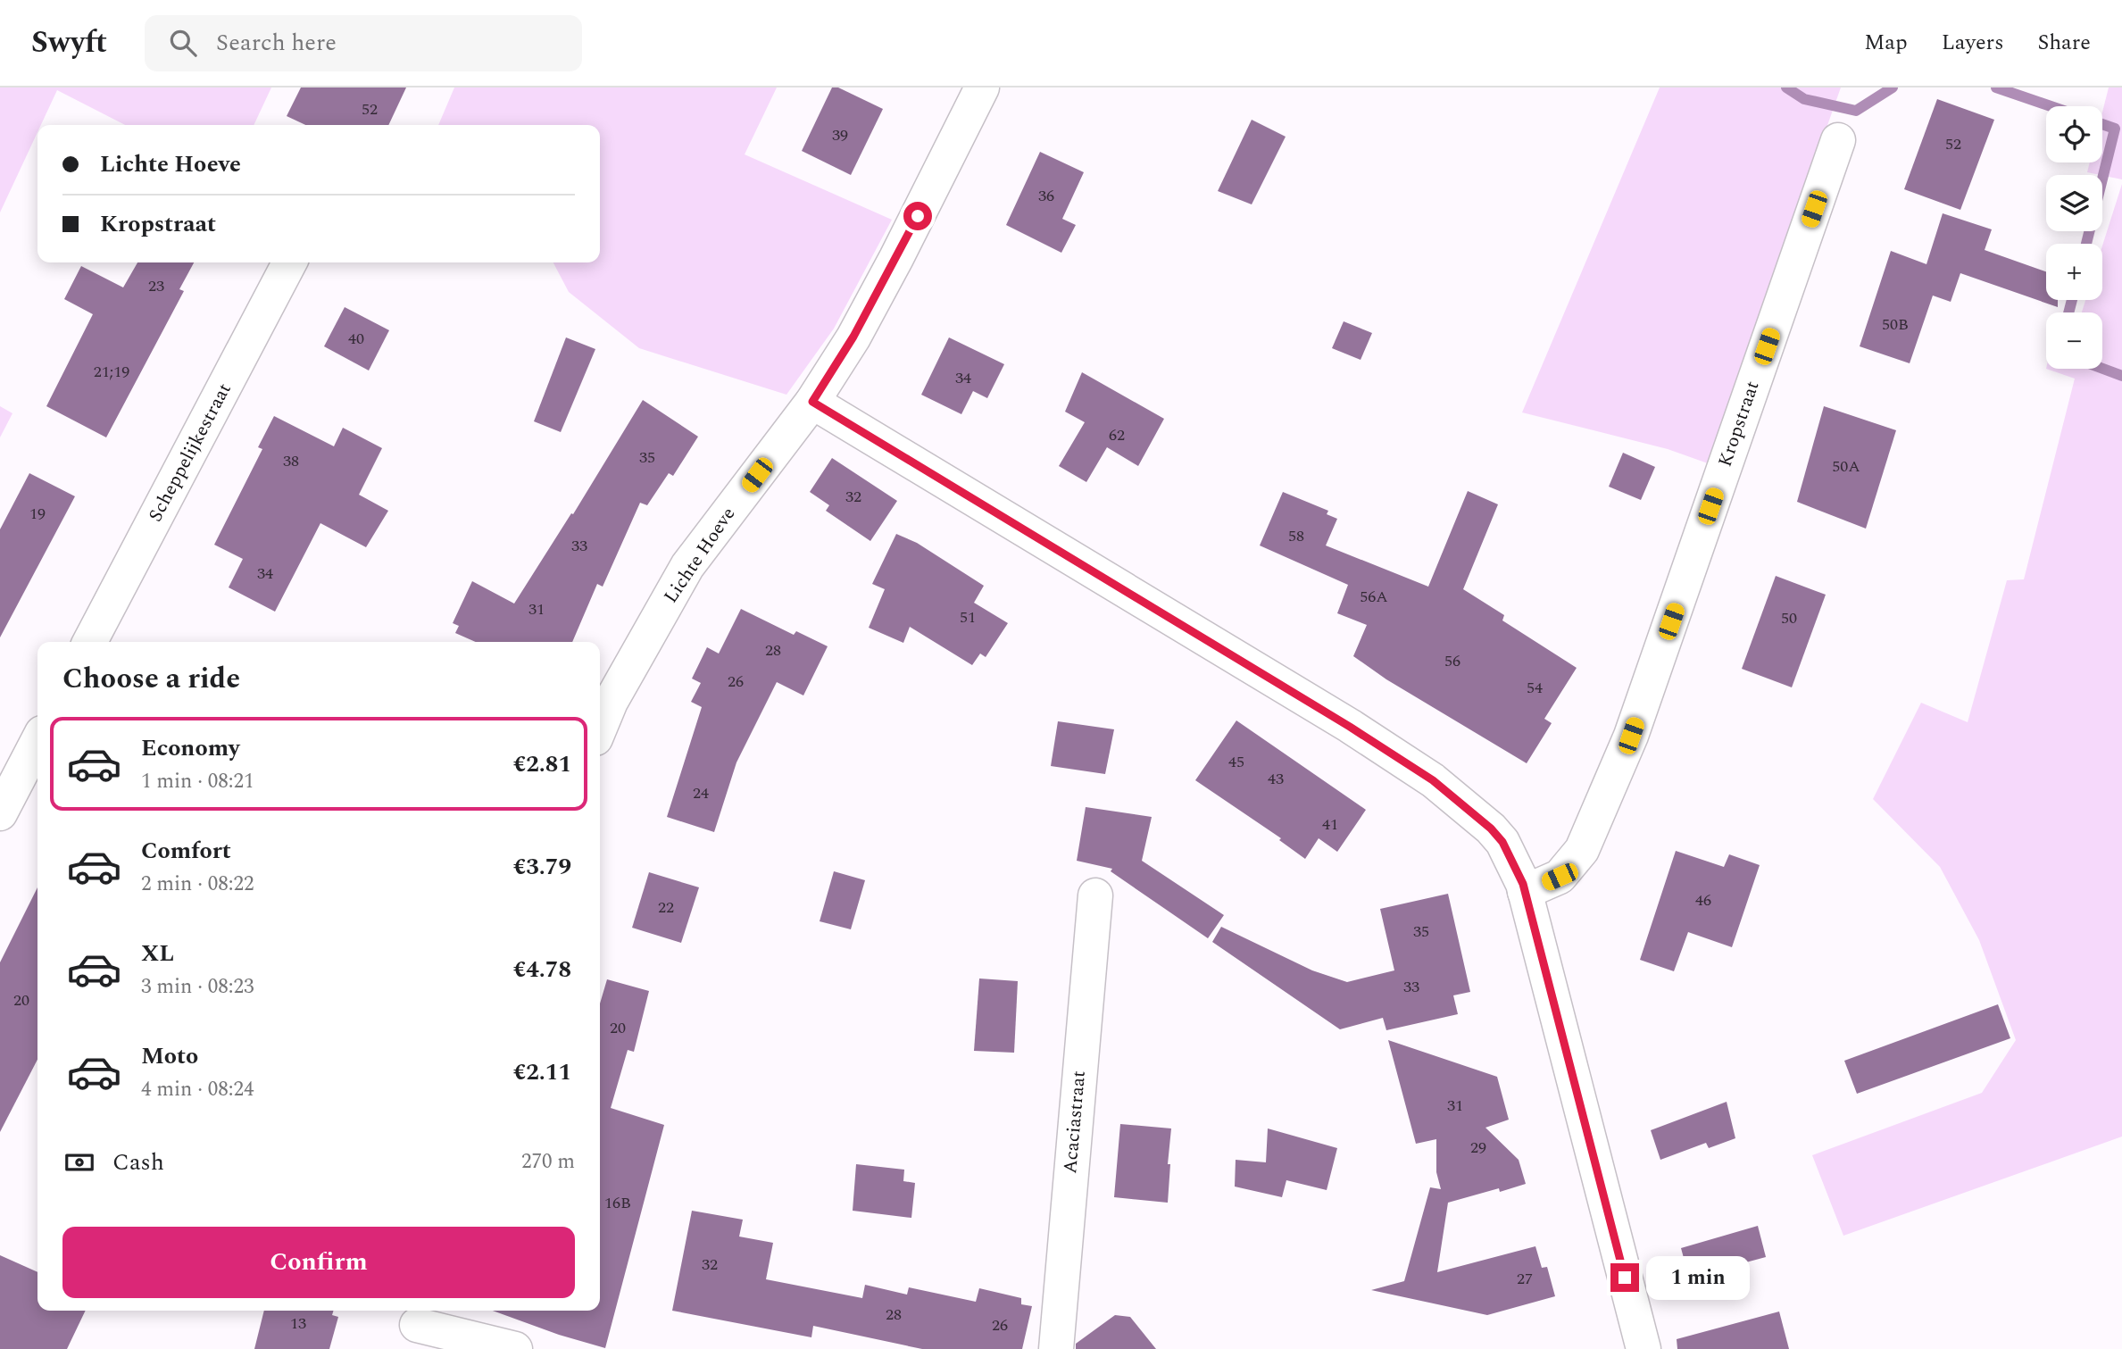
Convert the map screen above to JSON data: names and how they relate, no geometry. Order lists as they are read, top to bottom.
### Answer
{
  "streets": {
    "street": [
      "Kropstraat",
      "Scheppelijkestraat",
      "Lichte Hoeve",
      "Acaciastraat"
    ]
  },
  "house_numbers": [
    "52",
    "39",
    "52",
    "36",
    "23",
    "50B",
    "40",
    "21;19",
    "34",
    "62",
    "35",
    "38",
    "50A",
    "32",
    "19",
    "58",
    "33",
    "34",
    "56A",
    "31",
    "51",
    "50",
    "28",
    "56",
    "26",
    "54",
    "45",
    "43",
    "24",
    "41",
    "46",
    "22",
    "35",
    "33",
    "20",
    "20",
    "31",
    "29",
    "16B",
    "32",
    "27",
    "28",
    "13",
    "26"
  ],
  "page": {
    "header": "Swyft",
    "search": "Search here",
    "nav": ["Map", "Layers", "Share"],
    "map_buttons": ["+", "−"],
    "banner": ["Lichte Hoeve", "Kropstraat"],
    "heading": "Choose a ride",
    "list": [
      {
        "name": "Economy",
        "note": "1 min · 08:21",
        "value": "€2.81"
      },
      {
        "name": "Comfort",
        "note": "2 min · 08:22",
        "value": "€3.79"
      },
      {
        "name": "XL",
        "note": "3 min · 08:23",
        "value": "€4.78"
      },
      {
        "name": "Moto",
        "note": "4 min · 08:24",
        "value": "€2.11"
      }
    ],
    "pay": ["Cash", "270 m"],
    "buttons": "Confirm",
    "bubble": "1 min"
  }
}
